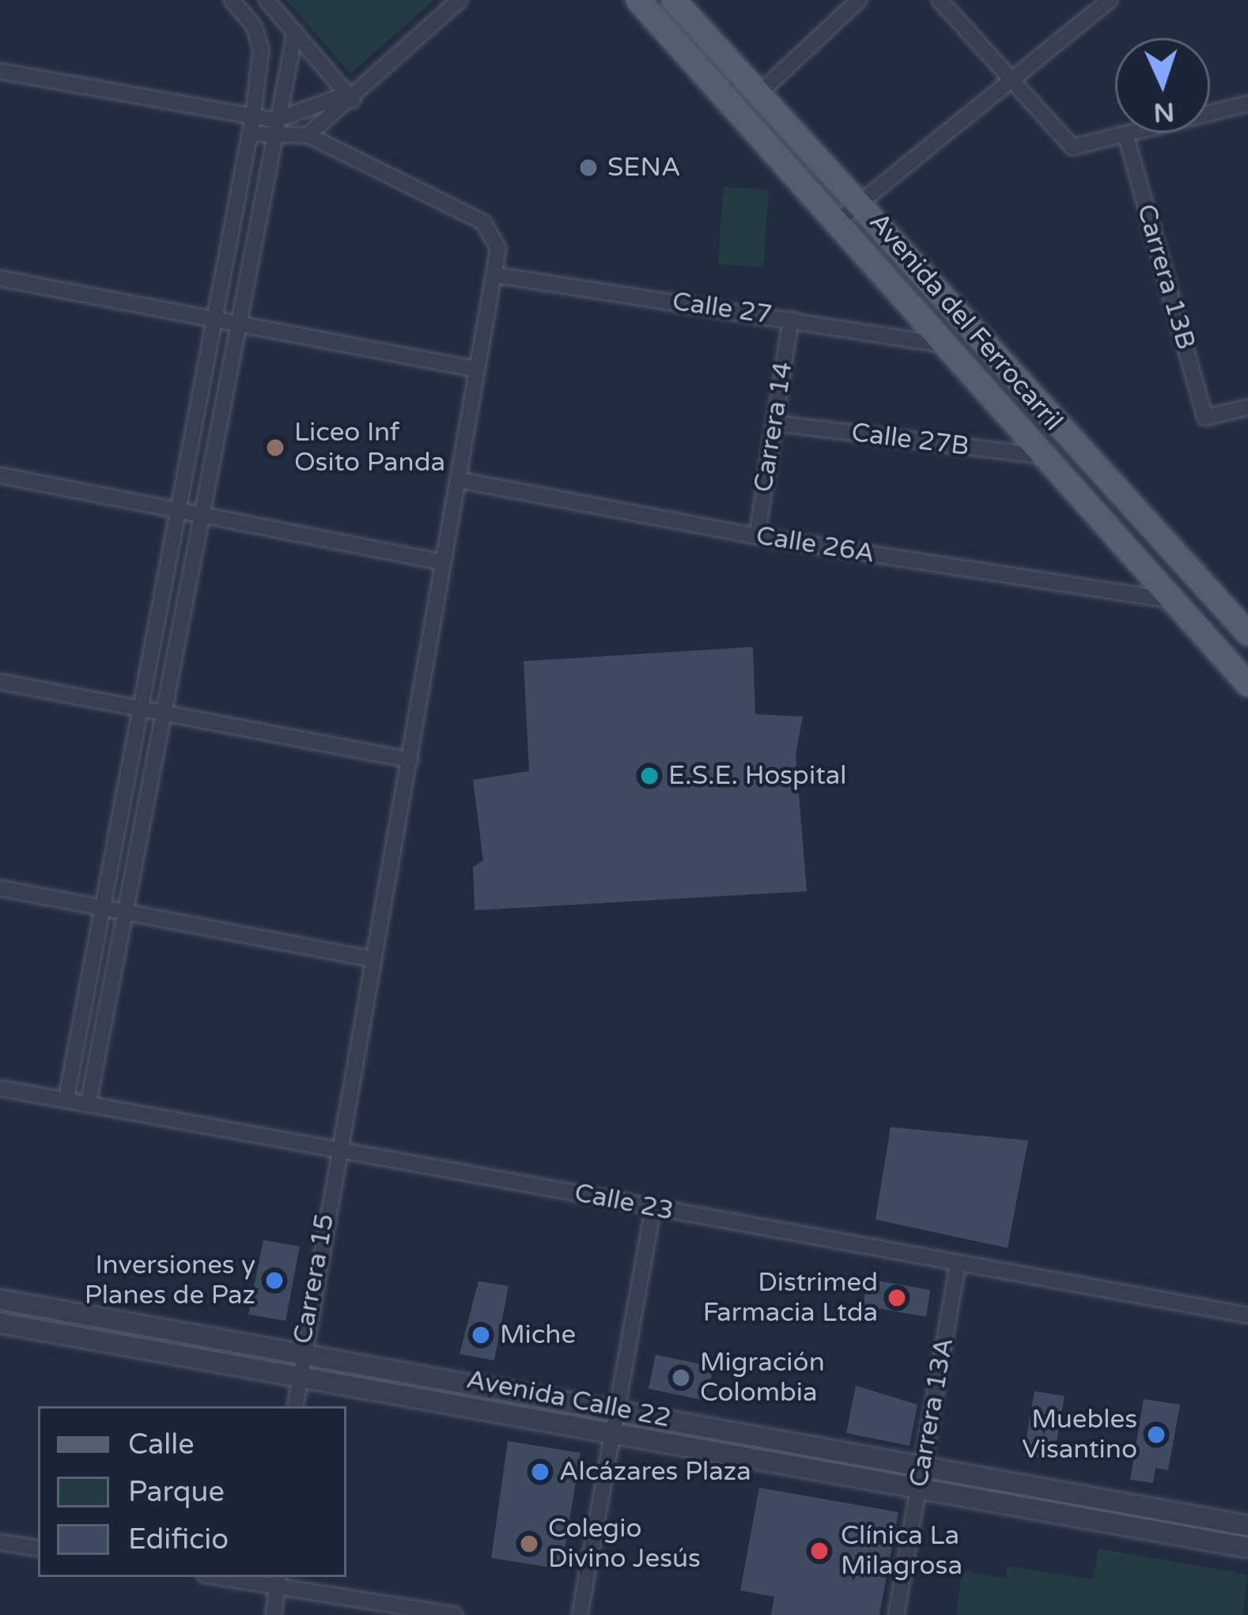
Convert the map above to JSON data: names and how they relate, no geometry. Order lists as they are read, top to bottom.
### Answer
{
  "streets": {
    "main road": ["Avenida del Ferrocarril"],
    "street": [
      "Carrera 13B",
      "Calle 27",
      "Carrera 14",
      "Calle 27B",
      "Calle 26A",
      "Calle 23",
      "Carrera 15",
      "Avenida Calle 22",
      "Carrera 13A"
    ]
  },
  "crossings": [
    ["Calle 27", "Avenida del Ferrocarril"],
    ["Calle 27", "Carrera 14"],
    ["Calle 27", "Carrera 15"],
    ["Avenida del Ferrocarril", "Calle 27B"],
    ["Avenida del Ferrocarril", "Calle 26A"],
    ["Carrera 14", "Calle 27B"],
    ["Carrera 14", "Calle 26A"],
    ["Calle 26A", "Carrera 15"],
    ["Calle 23", "Carrera 15"],
    ["Calle 23", "Carrera 13A"],
    ["Carrera 15", "Avenida Calle 22"],
    ["Avenida Calle 22", "Carrera 13A"]
  ],
  "places": [
    "SENA",
    "Liceo Inf Osito Panda",
    "E.S.E. Hospital",
    "Inversiones y Planes de Paz",
    "Distrimed Farmacia Ltda",
    "Miche",
    "Migración Colombia",
    "Muebles Visantino",
    "Alcázares Plaza",
    "Colegio Divino Jesús",
    "Clínica La Milagrosa"
  ],
  "legend": ["Calle", "Parque", "Edificio"],
  "north": "bottom"
}
